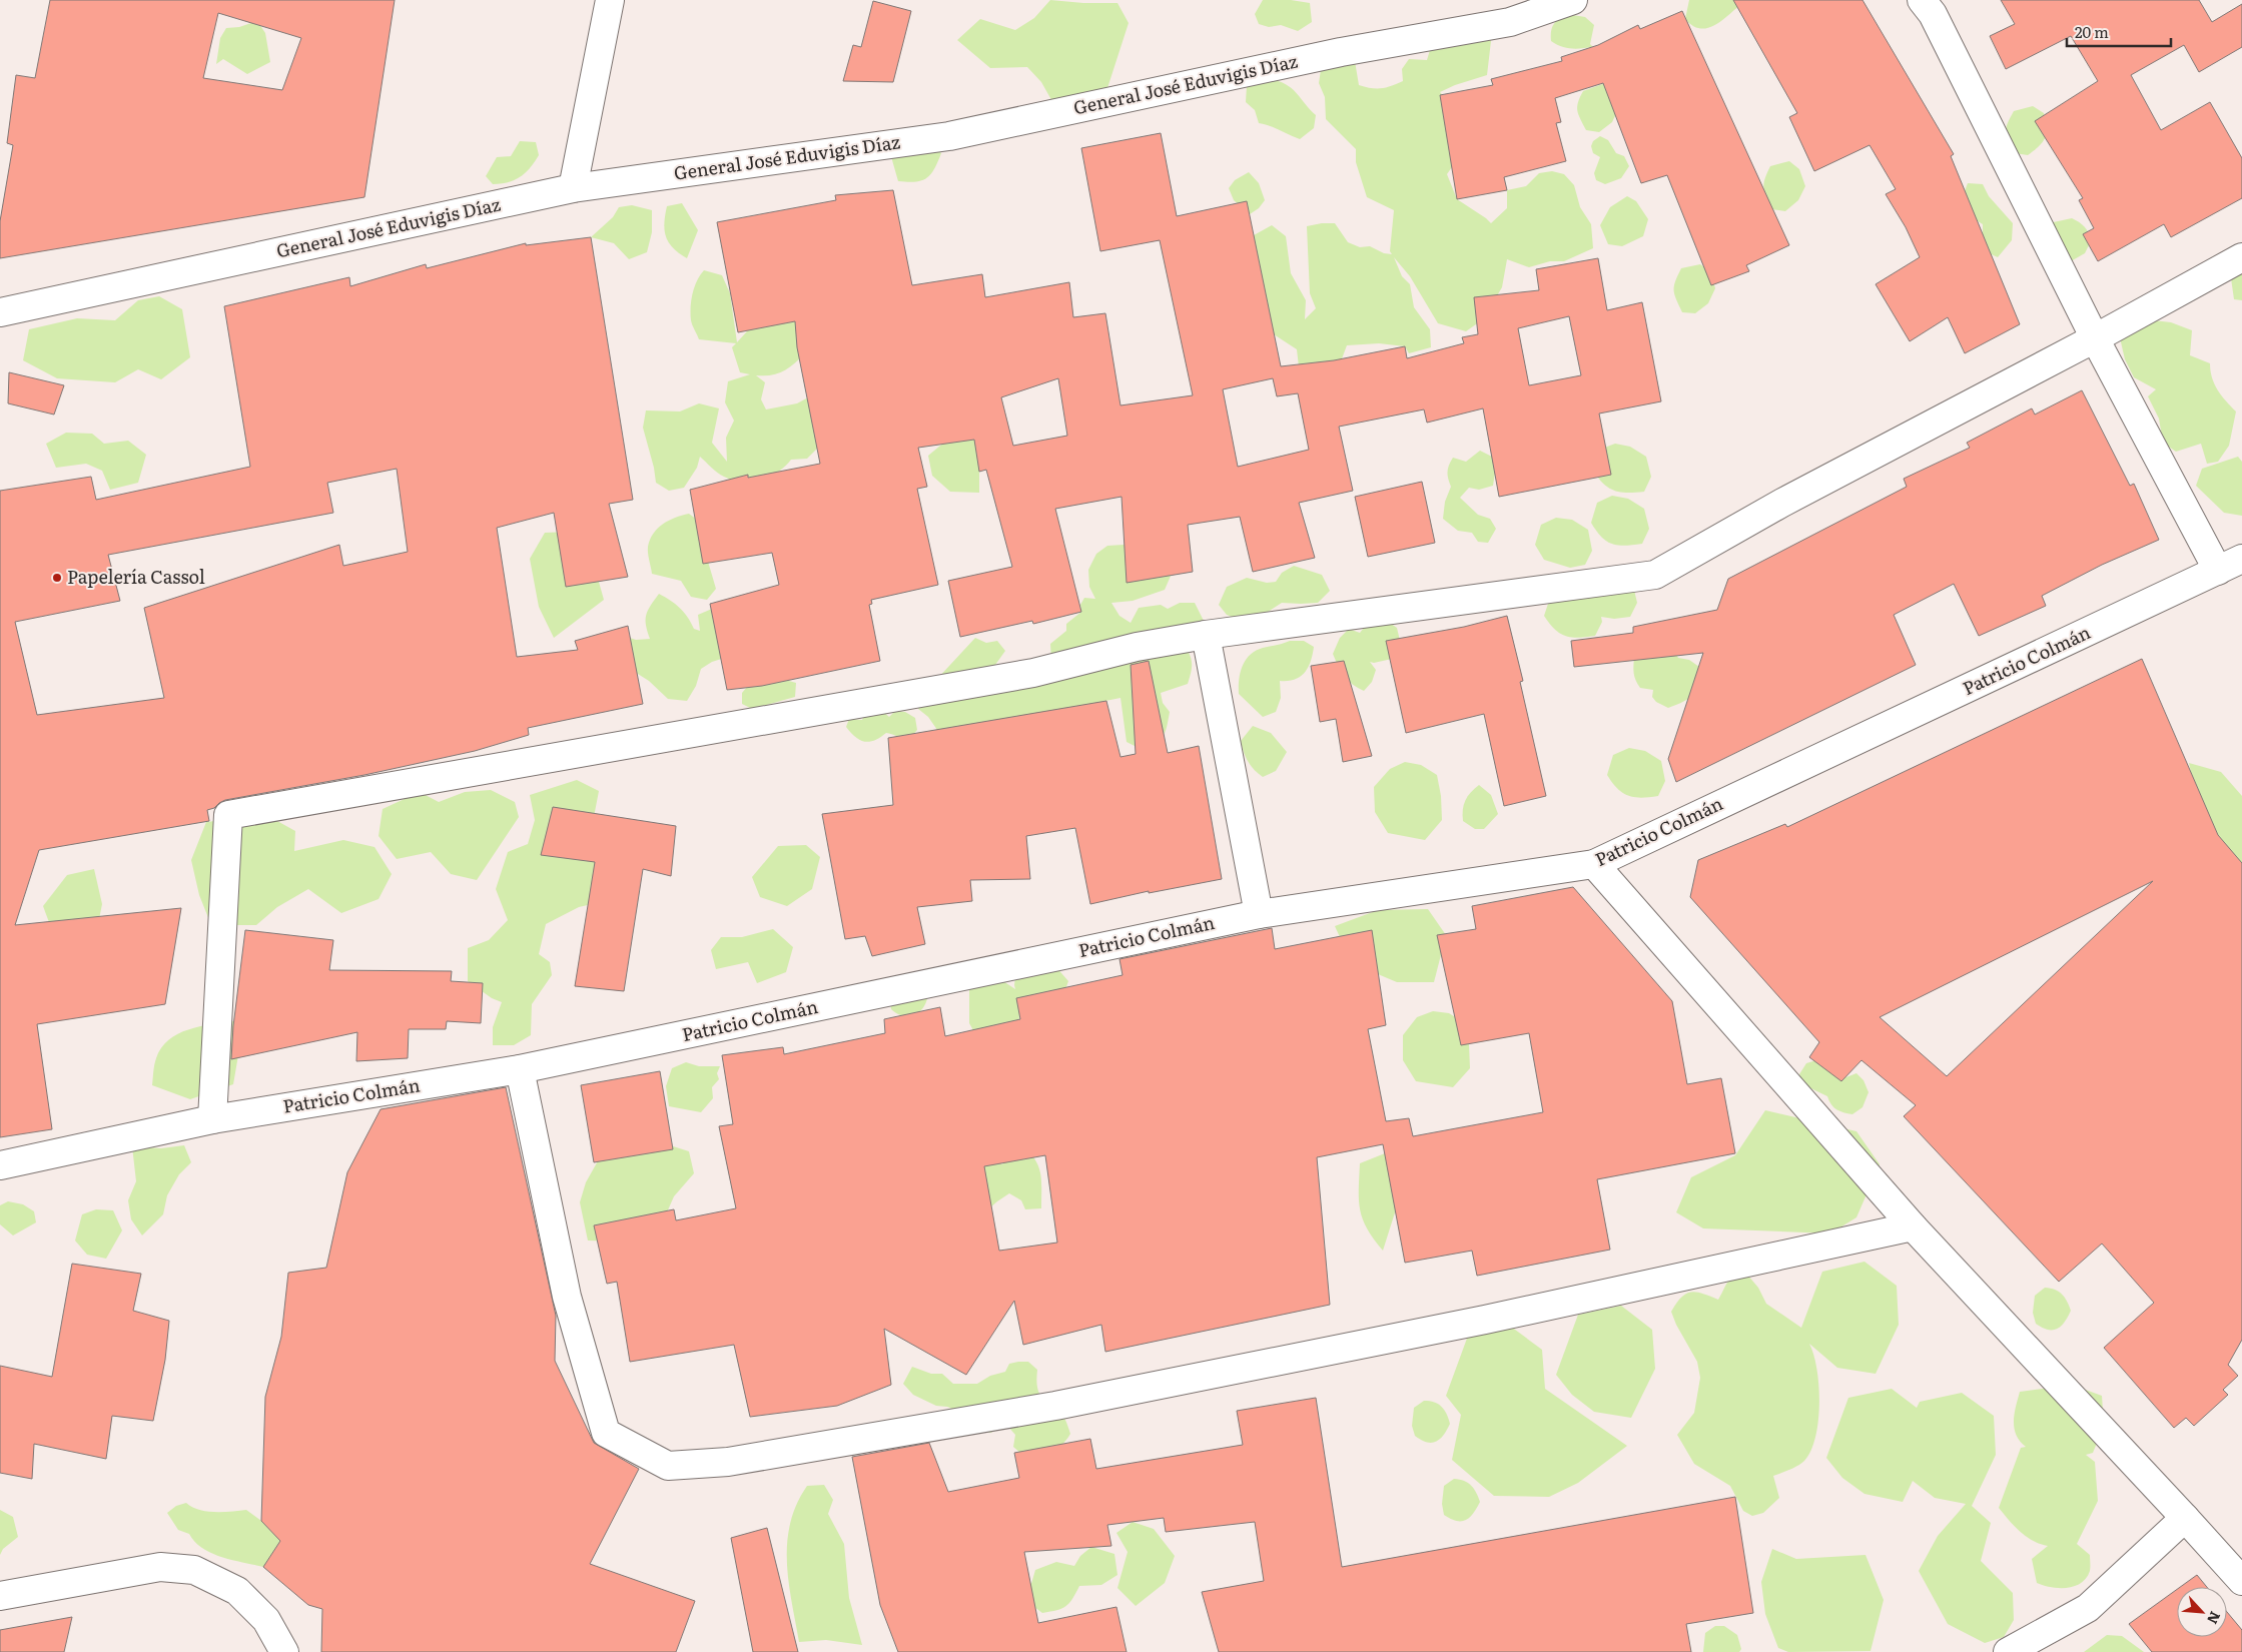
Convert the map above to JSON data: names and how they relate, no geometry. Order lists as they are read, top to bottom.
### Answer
{
  "streets": {
    "street": ["General José Eduvigis Díaz", "Patricio Colmán"]
  },
  "places": ["Papelería Cassol"],
  "scale_bar": "20 m",
  "north": "bottom right"
}
